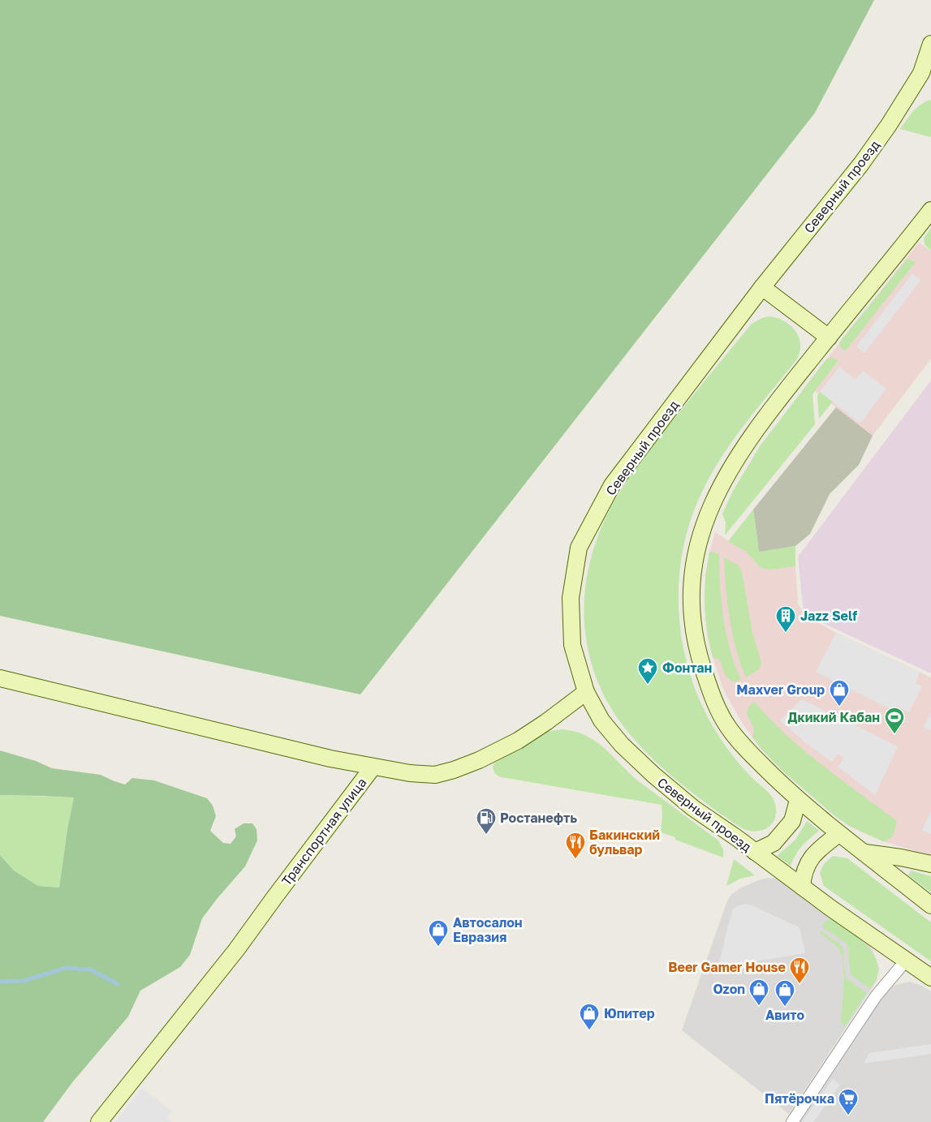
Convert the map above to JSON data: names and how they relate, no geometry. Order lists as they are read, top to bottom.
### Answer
{
  "streets": {
    "main road": ["Северный проезд", "Транспортная улица"]
  },
  "places": {
    "building": ["Jazz Self"],
    "place": ["Фонтан"],
    "shop": [
      "Maxver Group",
      "Автосалон Евразия",
      "Ozon",
      "Авито",
      "Юпитер"
    ],
    "sports": ["Дкикий Кабан"],
    "fuel station": ["Ростанефть"],
    "restaurant": ["Бакинский бульвар", "Beer Gamer House"],
    "supermarket": ["Пятёрочка"]
  }
}
